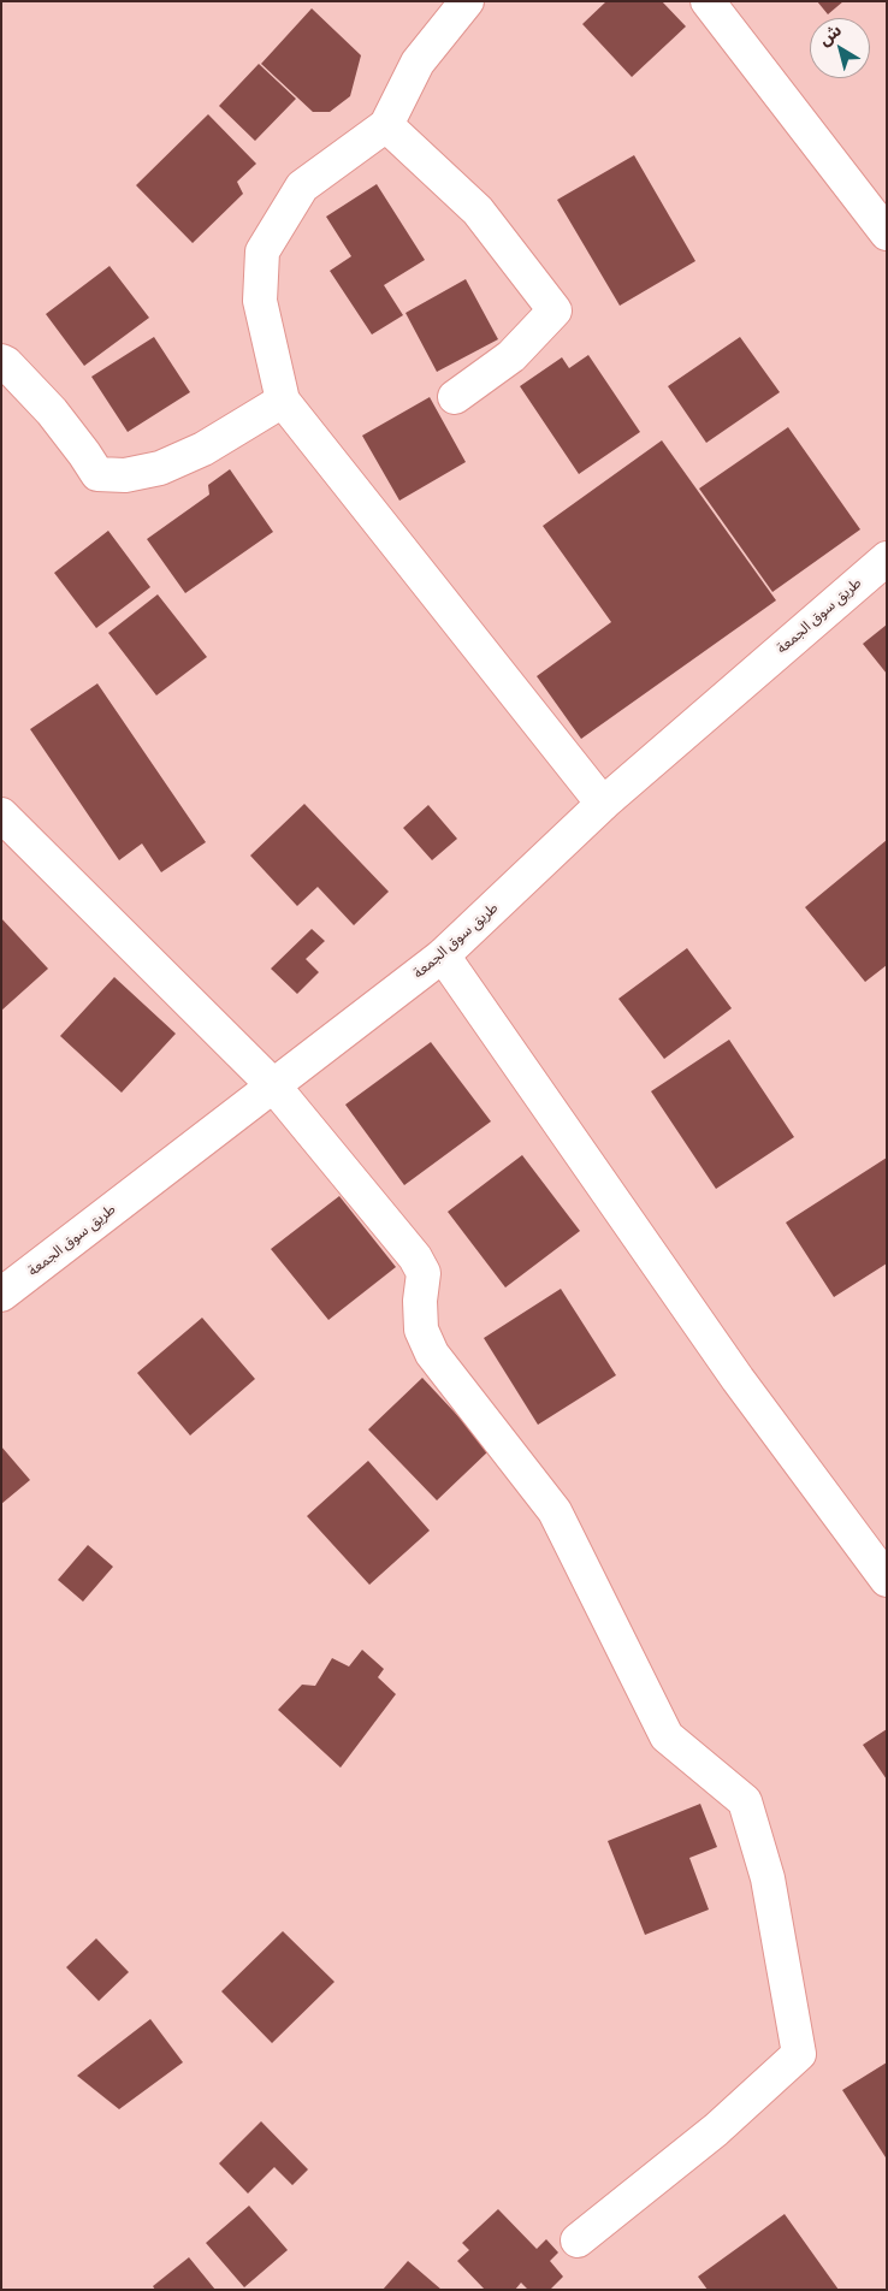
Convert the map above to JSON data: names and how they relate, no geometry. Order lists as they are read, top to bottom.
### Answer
{
  "streets": {
    "street": ["طريق سوق الجمعة"]
  },
  "north": "top left"
}
